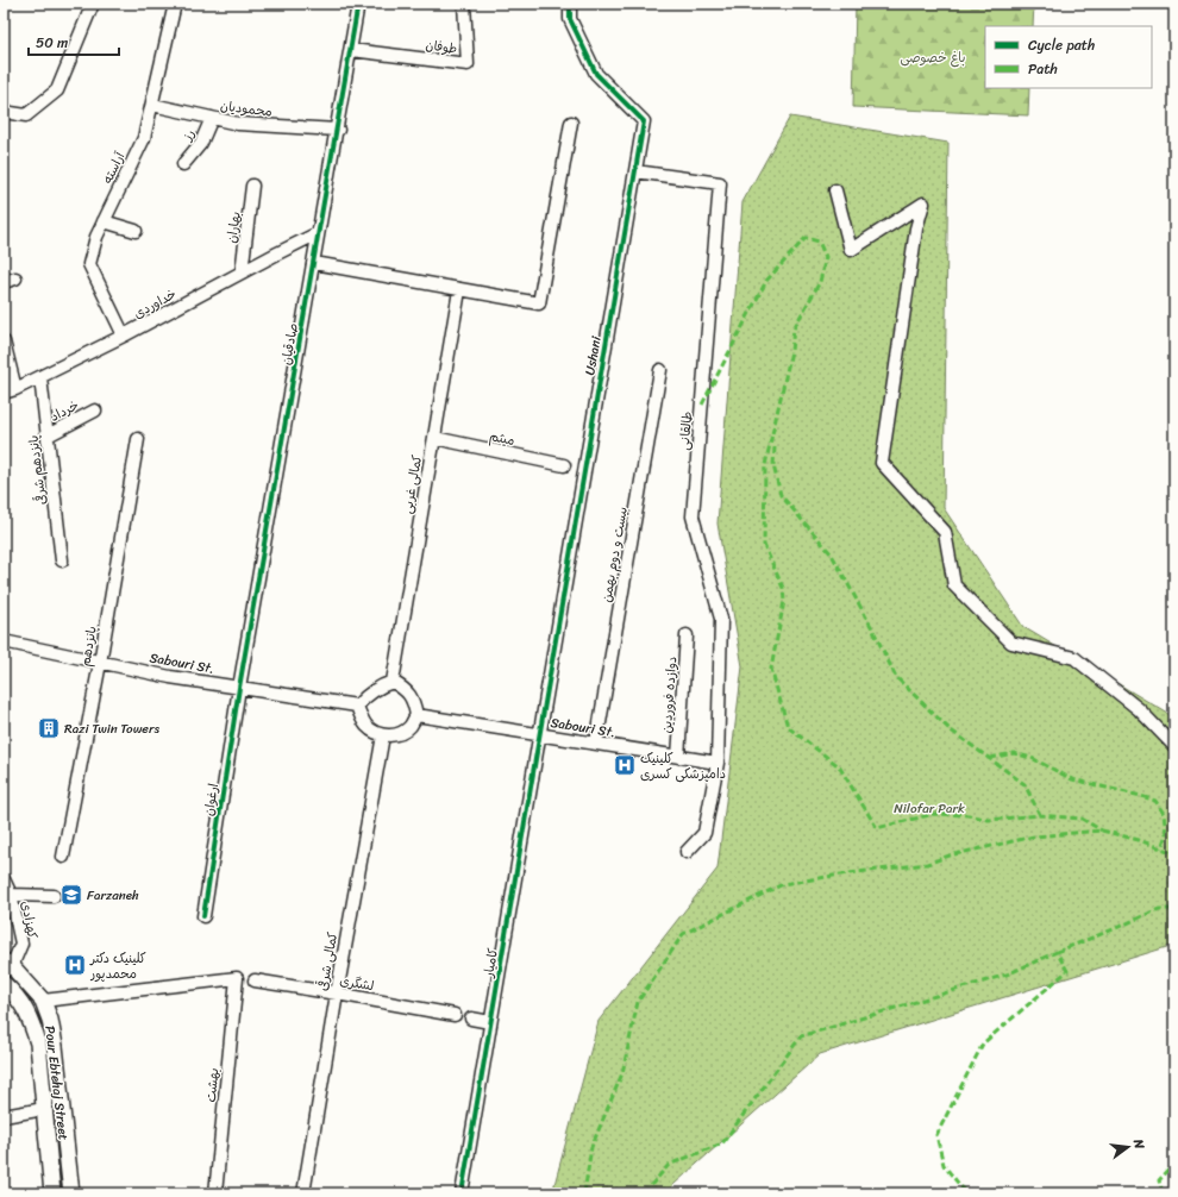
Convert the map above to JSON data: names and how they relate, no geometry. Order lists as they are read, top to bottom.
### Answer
{
  "streets": {
    "main road": ["Pour Ebtehaj Street"],
    "street": [
      "طوفان",
      "محمودیان",
      "رز",
      "آراسته",
      "بهاران",
      "خداوردی",
      "صادقیان",
      "Ushani",
      "خرداد",
      "طالقانی",
      "میثم",
      "پانزدهم شرقی",
      "کمالی غربی",
      "بیست و دوم بهمن",
      "پانزدهم",
      "Sabouri St.",
      "دوازده فروردین",
      "ارغوان",
      "کهزادی",
      "کمالی شرقی",
      "کامیار",
      "لشگری",
      "بهشت"
    ]
  },
  "crossings": [
    ["طوفان", "صادقیان"],
    ["محمودیان", "رز"],
    ["محمودیان", "آراسته"],
    ["محمودیان", "صادقیان"],
    ["آراسته", "خداوردی"],
    ["بهاران", "خداوردی"],
    ["خداوردی", "صادقیان"],
    ["خداوردی", "پانزدهم شرقی"],
    ["صادقیان", "Sabouri St."],
    ["صادقیان", "ارغوان"],
    ["Ushani", "طالقانی"],
    ["Ushani", "Sabouri St."],
    ["Ushani", "کامیار"],
    ["خرداد", "پانزدهم شرقی"],
    ["طالقانی", "Sabouri St."],
    ["میثم", "کمالی غربی"],
    ["کمالی غربی", "Sabouri St."],
    ["کمالی غربی", "کمالی شرقی"],
    ["بیست و دوم بهمن", "Sabouri St."],
    ["پانزدهم", "Sabouri St."],
    ["Sabouri St.", "دوازده فروردین"],
    ["Sabouri St.", "ارغوان"],
    ["Sabouri St.", "کمالی شرقی"],
    ["Sabouri St.", "کامیار"],
    ["کهزادی", "Pour Ebtehaj Street"],
    ["کمالی شرقی", "لشگری"],
    ["Pour Ebtehaj Street", "بهشت"]
  ],
  "parks": ["باغ خصوصی", "Nilofar Park"],
  "places": {
    "building": ["Razi Twin Towers"],
    "hospital": ["کلینیک دامپزشکی کسری", "کلینیک دکتر محمدپور"],
    "school or university": ["Farzaneh"]
  },
  "legend": ["Cycle path", "Path"],
  "scale_bar": "50 m",
  "north": "right"
}
